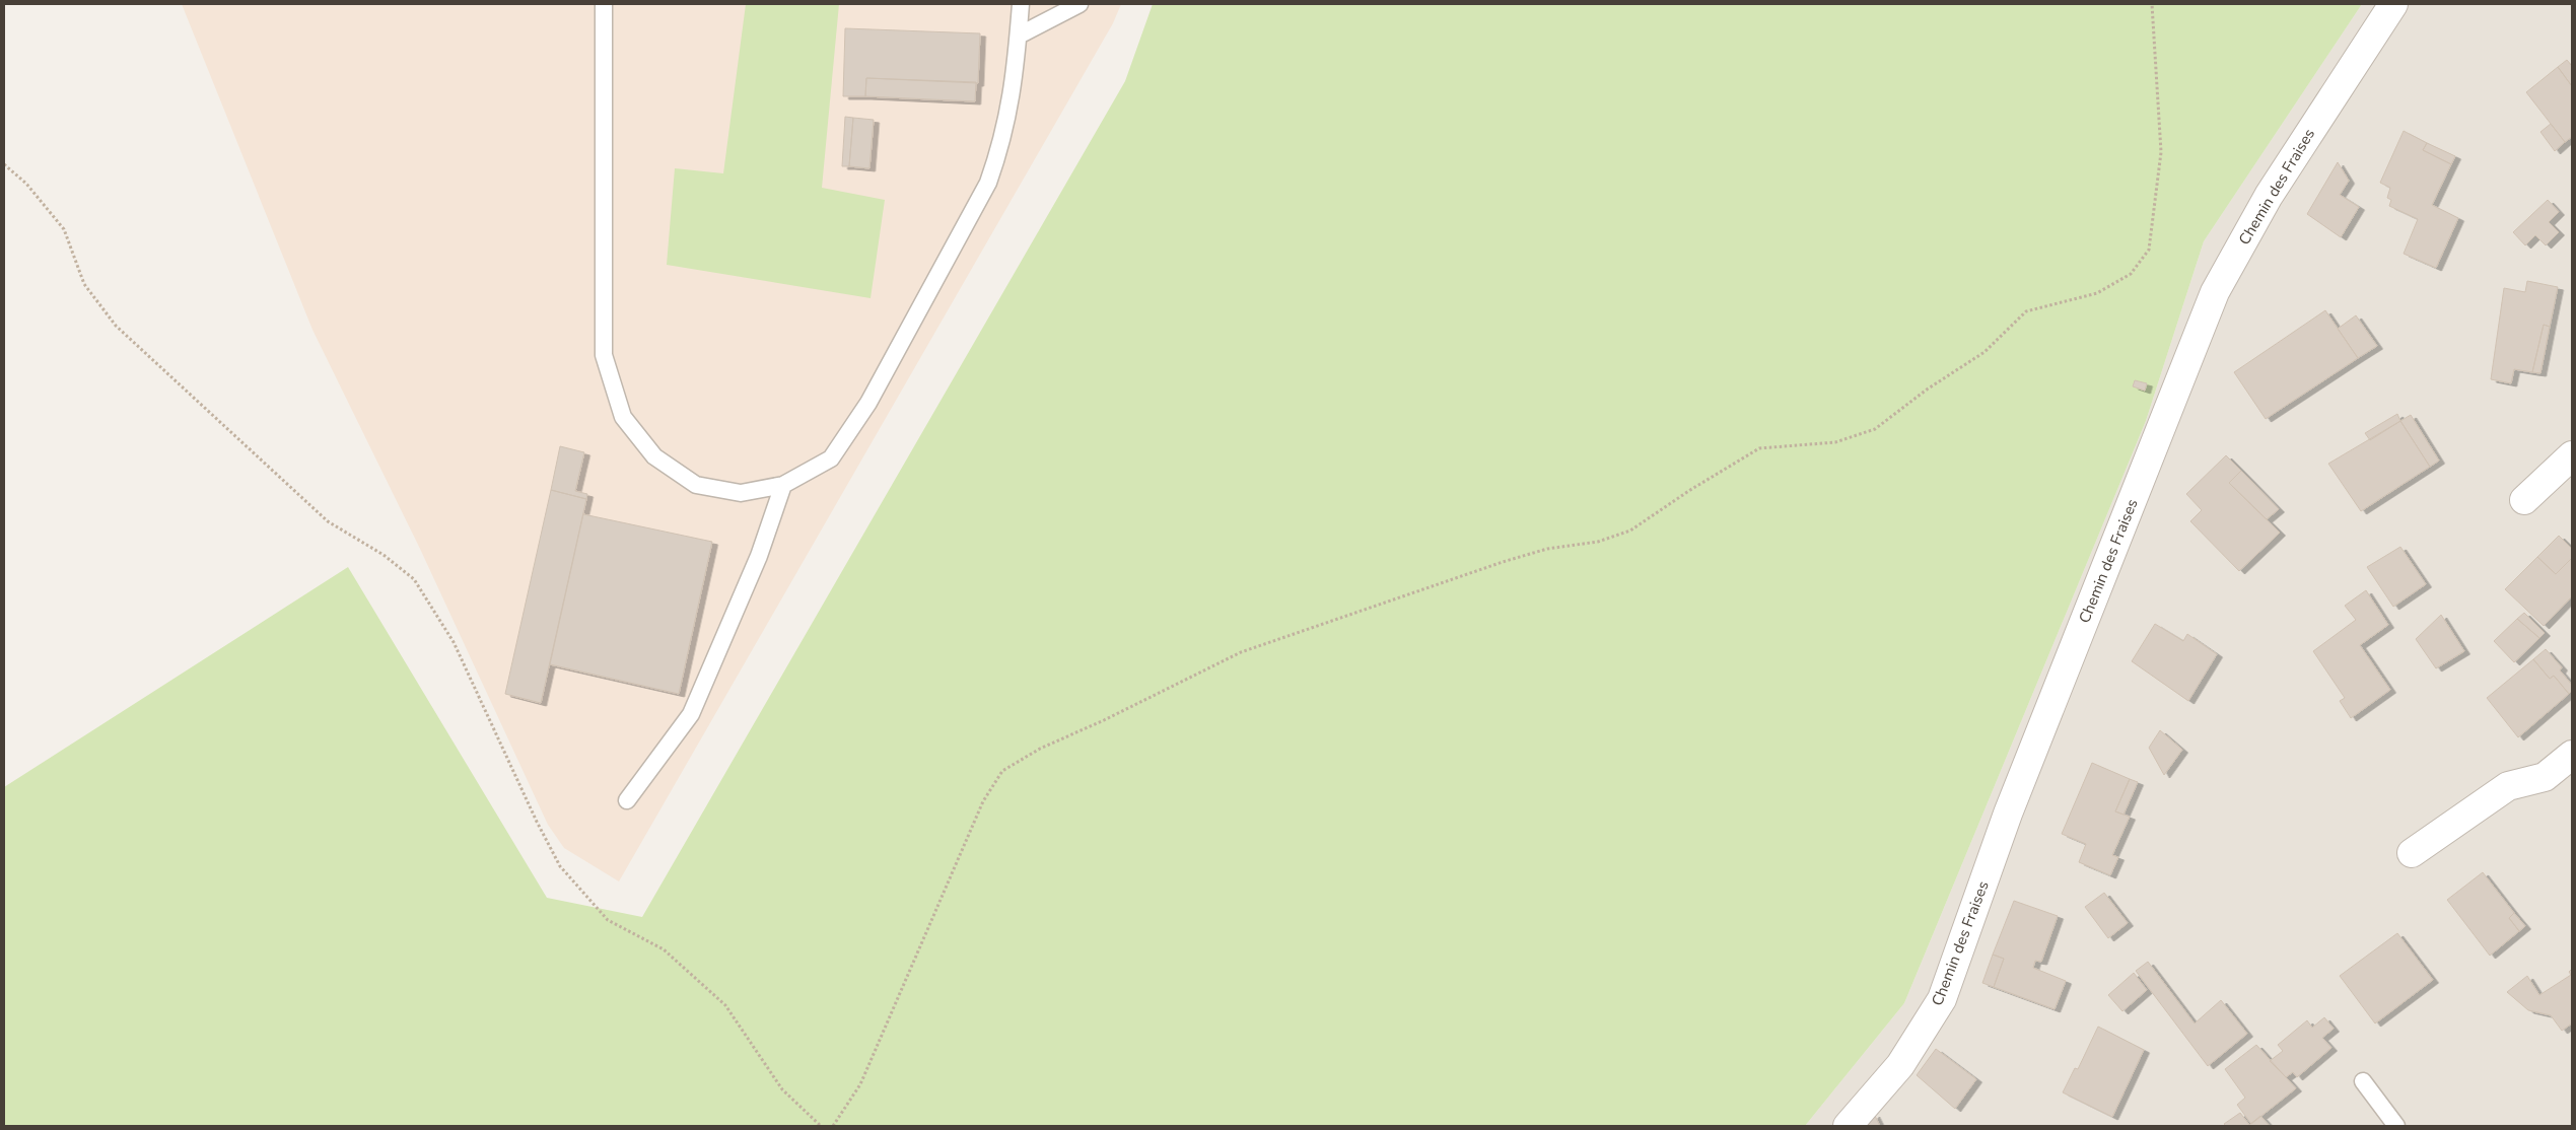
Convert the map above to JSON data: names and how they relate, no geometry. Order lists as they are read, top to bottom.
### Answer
{
  "streets": {
    "street": ["Chemin des Fraises"]
  }
}
